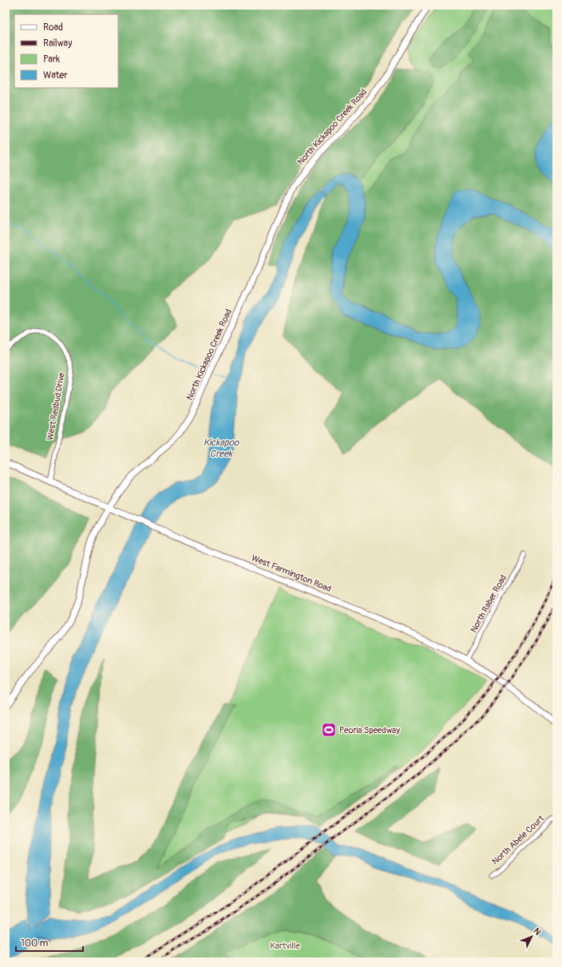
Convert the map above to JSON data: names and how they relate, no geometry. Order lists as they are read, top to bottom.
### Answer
{
  "streets": {
    "main road": ["North Kickapoo Creek Road", "West Farmington Road"],
    "street": ["West Redbud Drive", "North Raber Road", "North Abele Court"]
  },
  "crossings": [
    ["North Kickapoo Creek Road", "West Farmington Road"],
    ["West Redbud Drive", "West Farmington Road"],
    ["West Farmington Road", "North Raber Road"]
  ],
  "water": ["Kickapoo Creek"],
  "parks": ["Kartville"],
  "places": {
    "sports": ["Peoria Speedway"]
  },
  "legend": [
    "Road",
    "Railway",
    "Park",
    "Water"
  ],
  "scale_bar": "100 m",
  "north": "top right"
}
